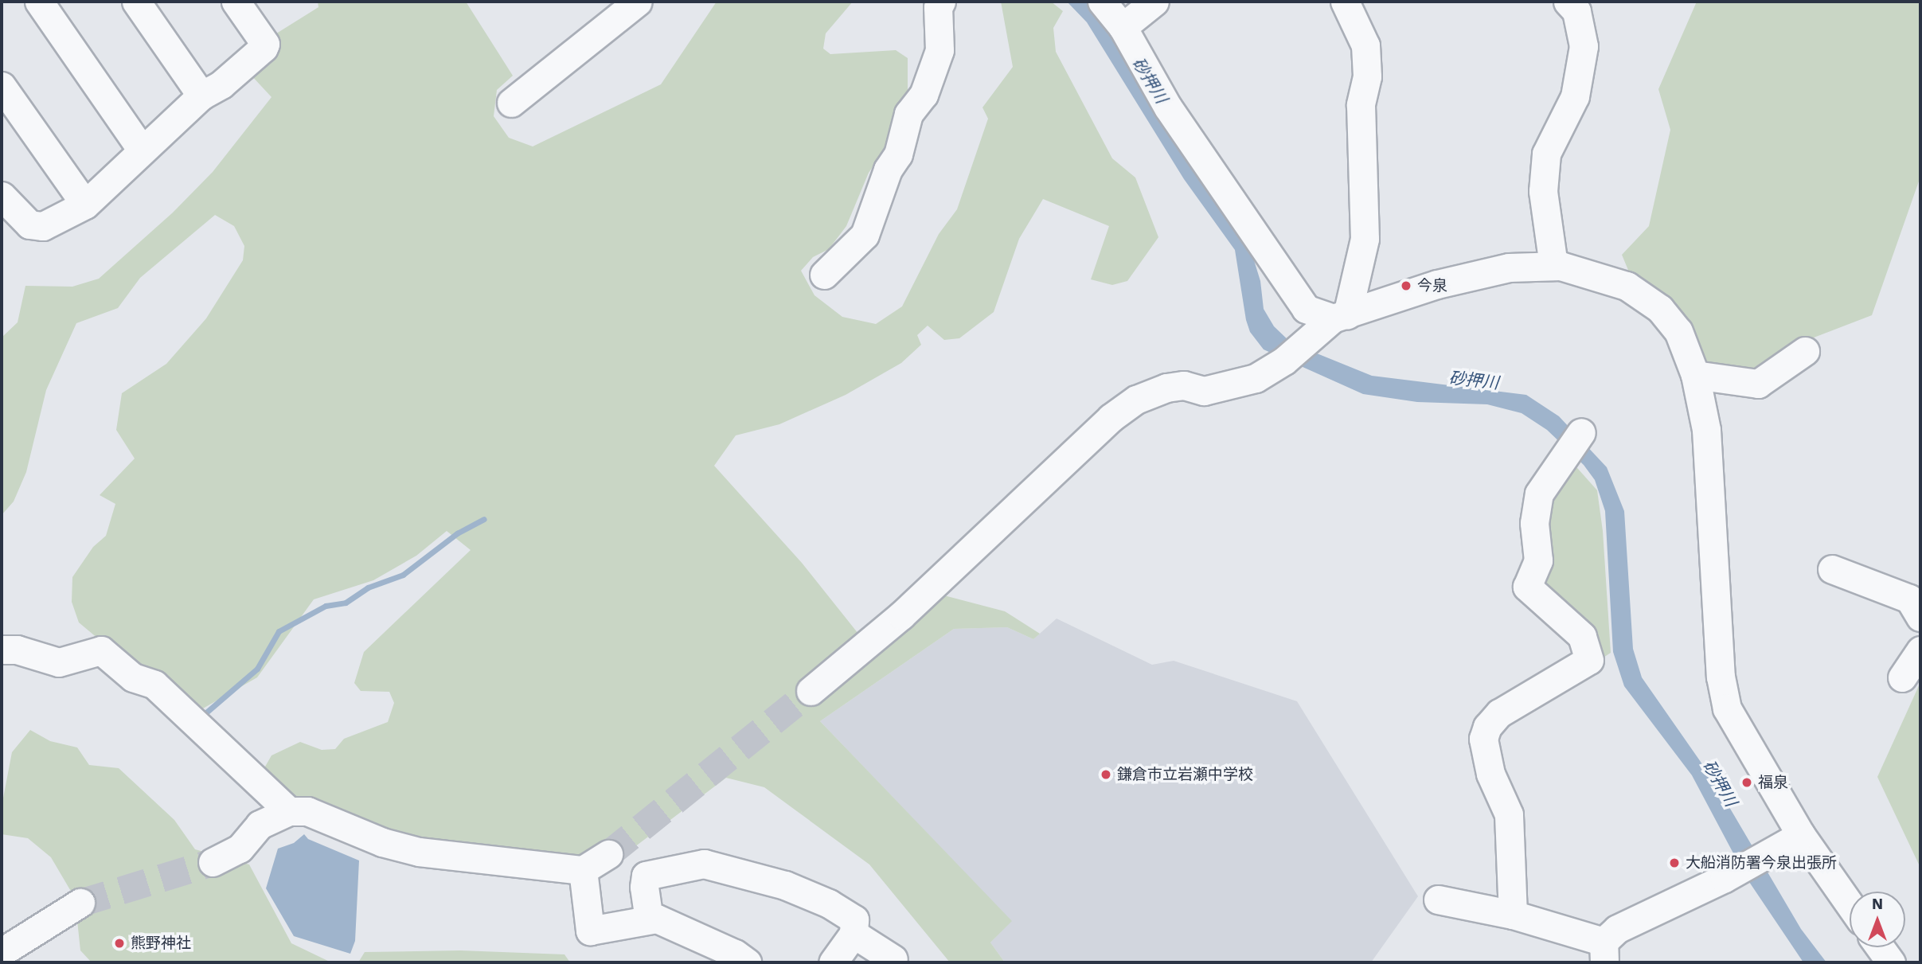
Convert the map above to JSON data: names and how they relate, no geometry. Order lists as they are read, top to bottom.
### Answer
{
  "water": ["砂押川"],
  "places": [
    "今泉",
    "鎌倉市立岩瀬中学校",
    "福泉",
    "大船消防署今泉出張所",
    "熊野神社"
  ],
  "north": "top"
}
